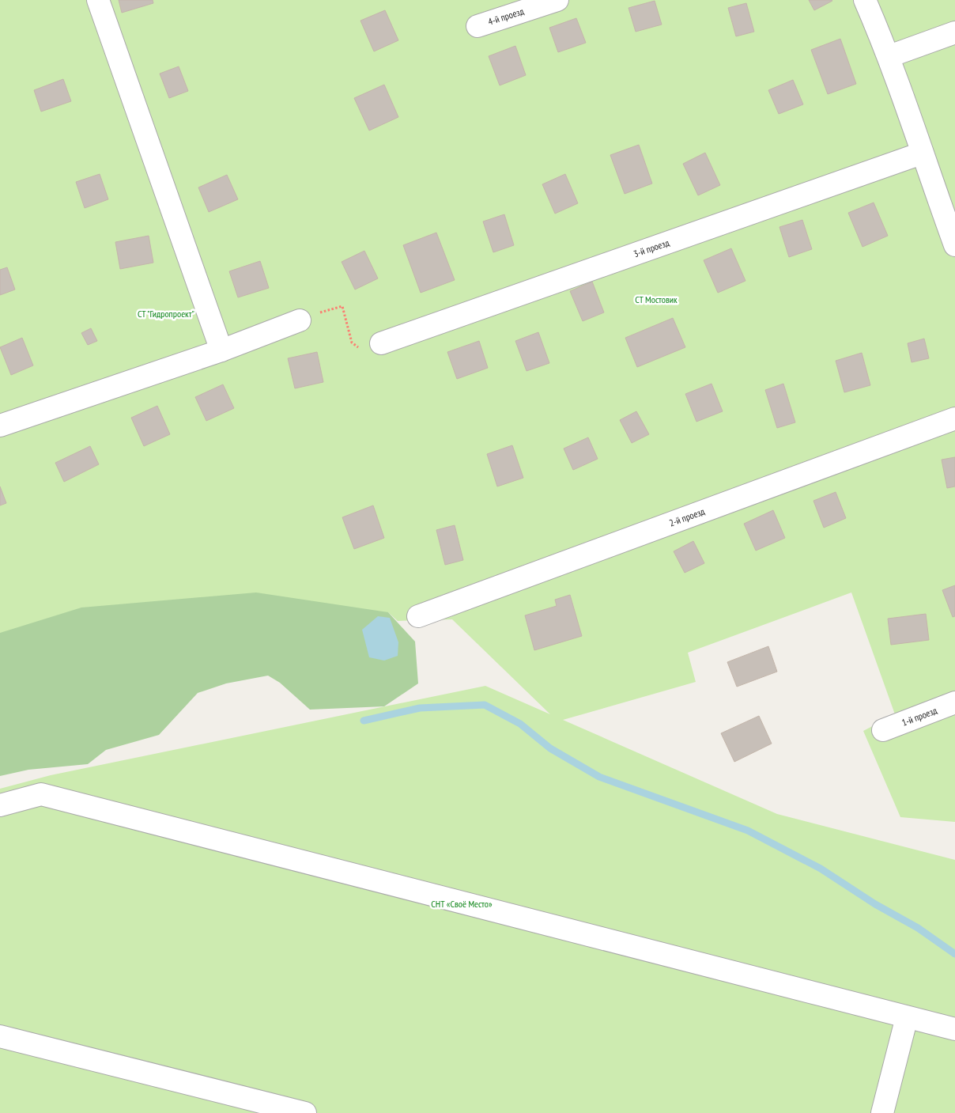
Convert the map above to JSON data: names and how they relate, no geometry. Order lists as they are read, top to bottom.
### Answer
{
  "streets": {
    "street": [
      "4-й проезд",
      "3-й проезд",
      "2-й проезд",
      "1-й проезд"
    ]
  },
  "parks": ["СТ Мостовик", "СТ \"Гидропроект\"", "СНТ «Своё Место»"]
}
